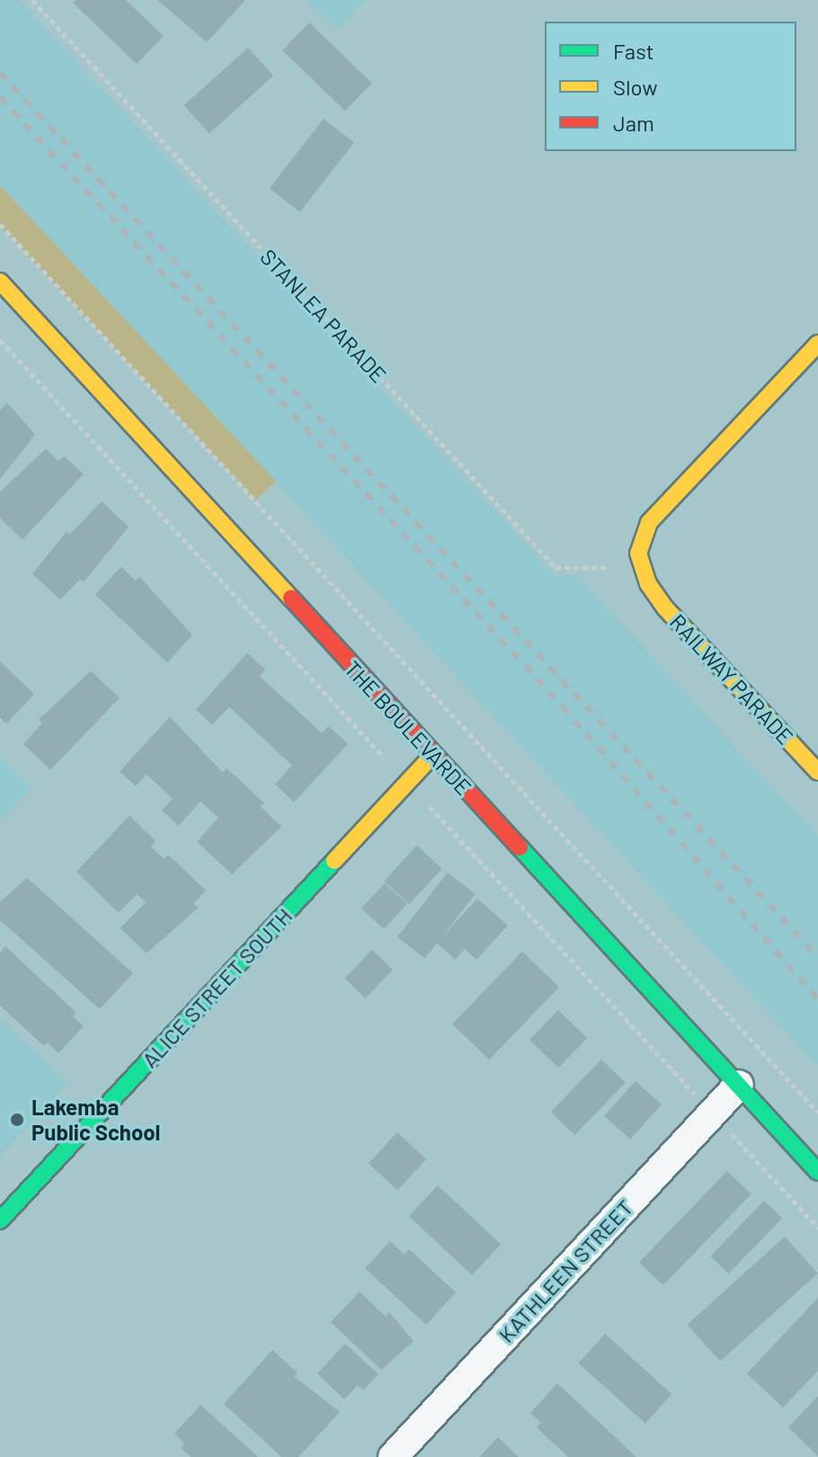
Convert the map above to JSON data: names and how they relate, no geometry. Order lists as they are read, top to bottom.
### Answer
{
  "streets": {
    "street": [
      "RAILWAY PARADE",
      "THE BOULEVARDE",
      "ALICE STREET SOUTH",
      "KATHLEEN STREET"
    ],
    "path": ["STANLEA PARADE"]
  },
  "crossings": [
    ["STANLEA PARADE", "RAILWAY PARADE"],
    ["THE BOULEVARDE", "ALICE STREET SOUTH"],
    ["THE BOULEVARDE", "KATHLEEN STREET"]
  ],
  "places": ["Lakemba Public School"],
  "legend": ["Fast", "Slow", "Jam"]
}
